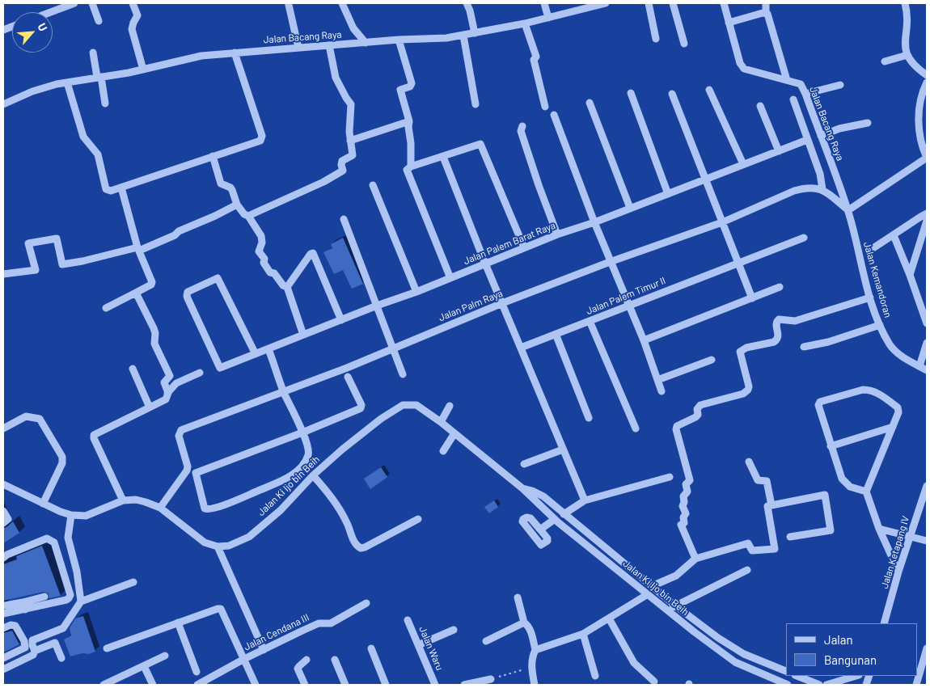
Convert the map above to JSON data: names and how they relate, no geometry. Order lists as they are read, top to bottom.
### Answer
{
  "streets": {
    "street": [
      "Jalan Bacang Raya",
      "Jalan Palem Barat Raya",
      "Jalan Kemandoran",
      "Jalan Palem Timur II",
      "Jalan Palm Raya",
      "Jalan Ki Ijo bin Beih",
      "Jalan Ketapang IV",
      "Jalan Cendana III",
      "Jalan Waru"
    ]
  },
  "crossings": [
    ["Jalan Bacang Raya", "Jalan Kemandoran"]
  ],
  "legend": ["Jalan", "Bangunan"],
  "north": "top right"
}
